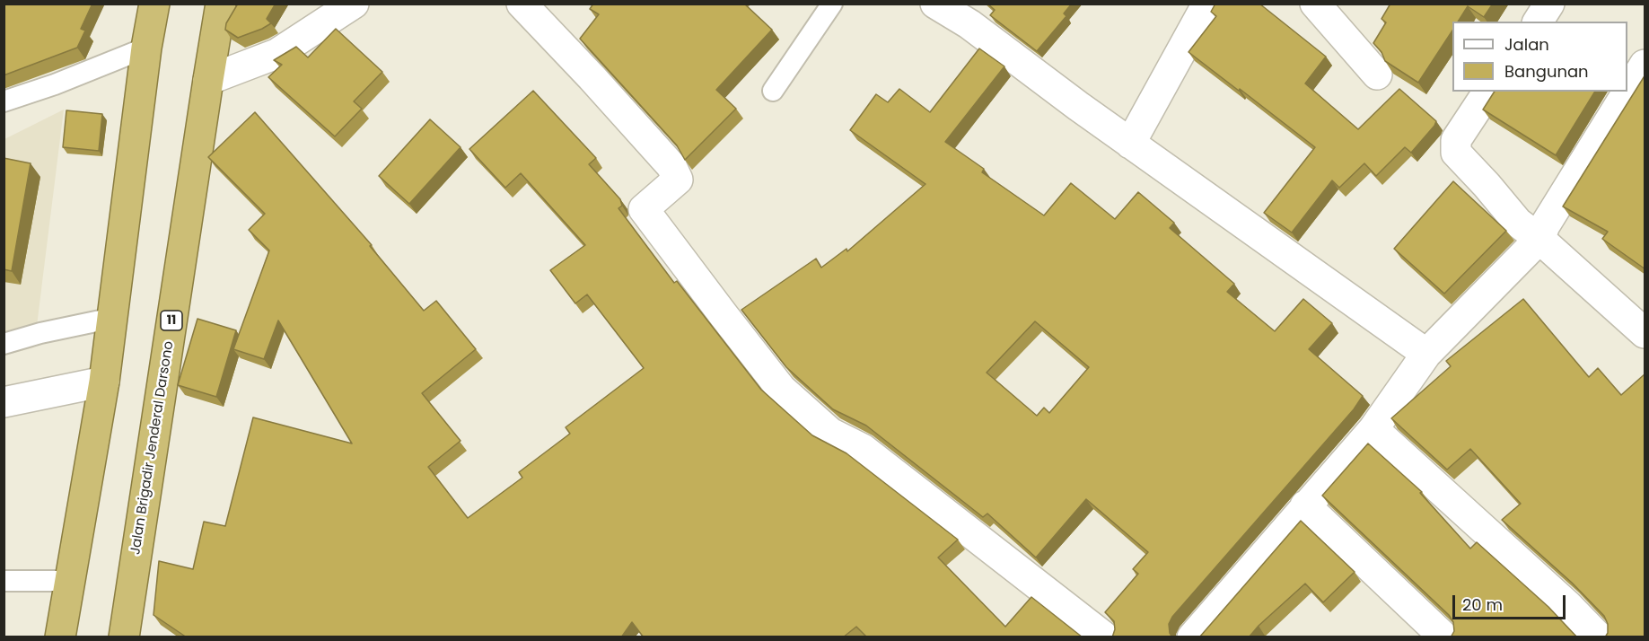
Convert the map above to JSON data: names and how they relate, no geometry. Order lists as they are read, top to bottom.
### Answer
{
  "streets": {
    "highway": ["11", "Jalan Brigadir Jenderal Darsono"]
  },
  "legend": ["Jalan", "Bangunan"],
  "scale_bar": "20 m"
}
